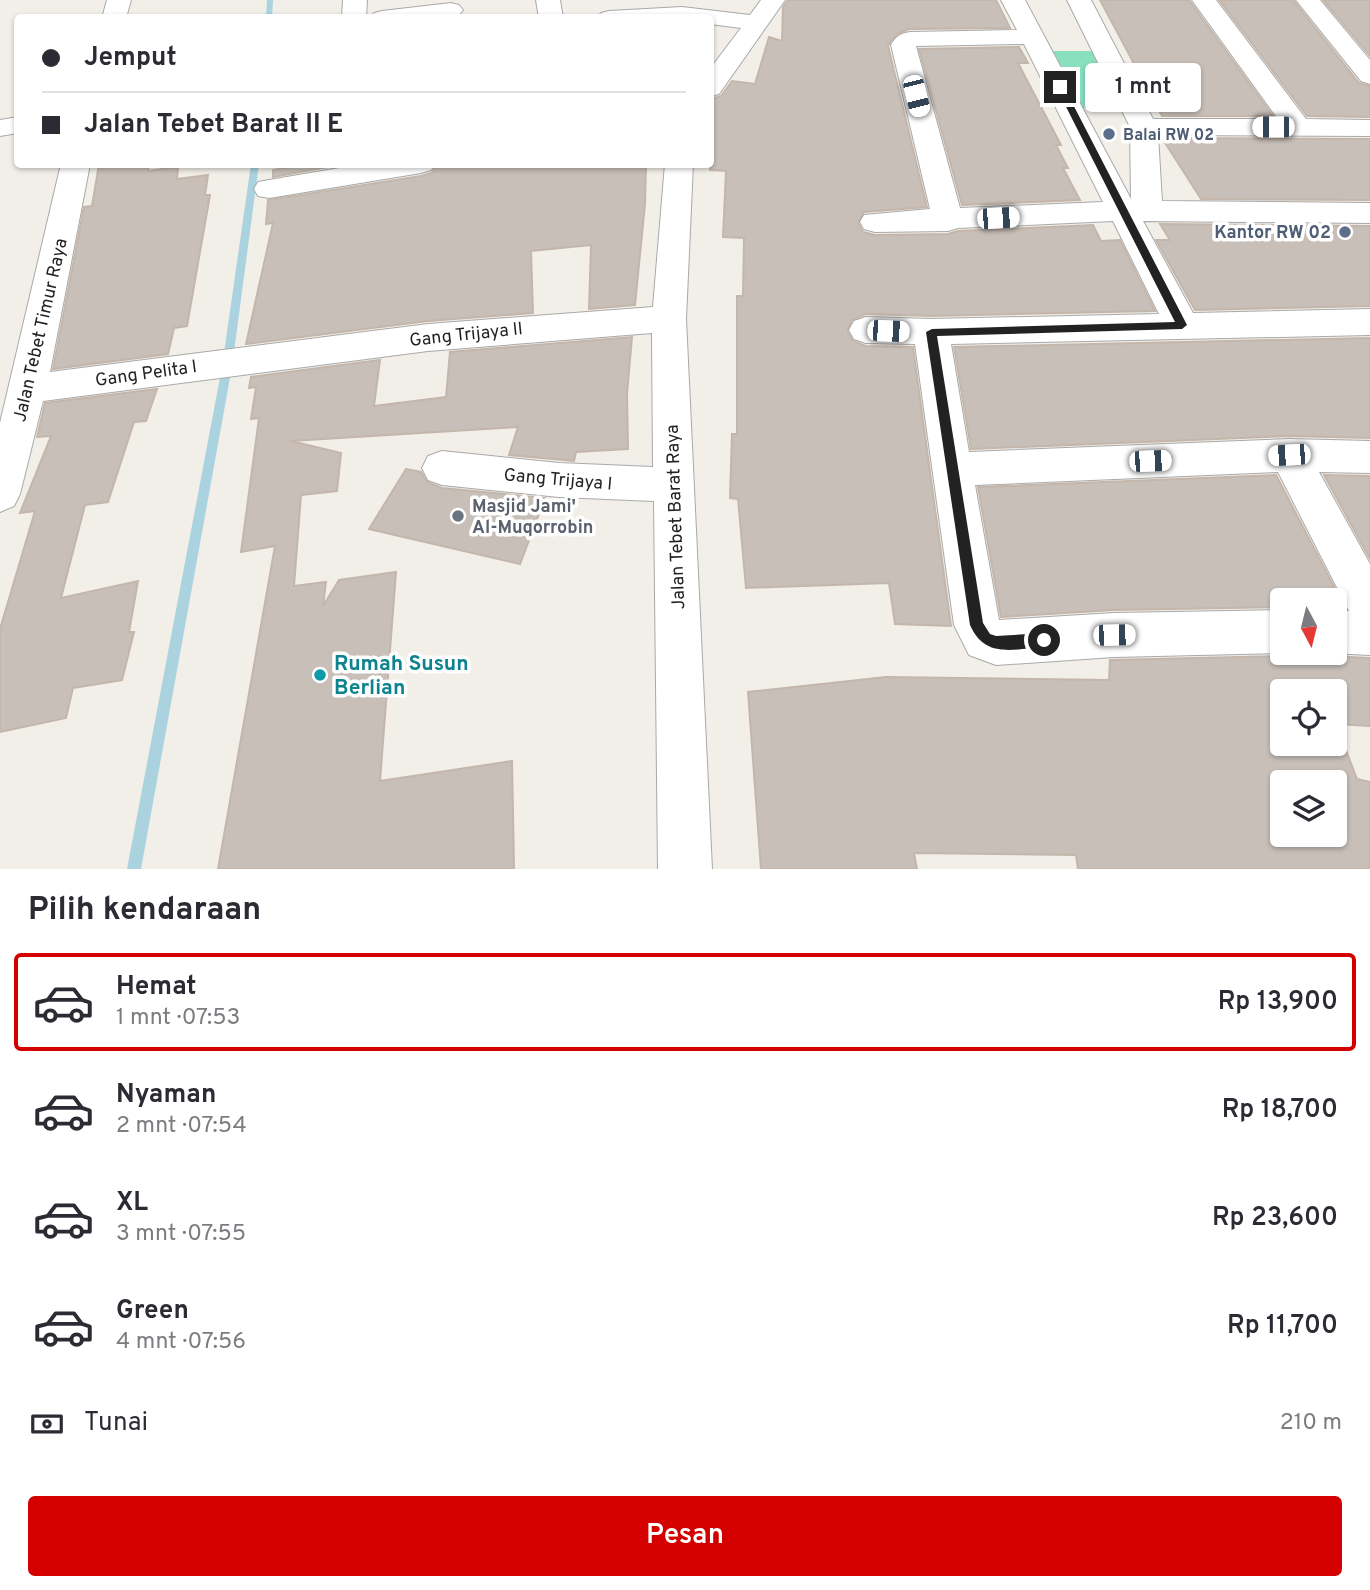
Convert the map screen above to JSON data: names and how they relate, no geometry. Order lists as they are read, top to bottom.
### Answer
{
  "streets": {
    "street": [
      "Jalan Tebet Timur Raya",
      "Gang Trijaya II",
      "Gang Pelita I",
      "Gang Trijaya I",
      "Jalan Tebet Barat Raya"
    ]
  },
  "crossings": [
    ["Jalan Tebet Timur Raya", "Gang Pelita I"],
    ["Gang Trijaya II", "Gang Pelita I"],
    ["Gang Trijaya II", "Jalan Tebet Barat Raya"],
    ["Gang Trijaya I", "Jalan Tebet Barat Raya"]
  ],
  "places": [
    "Balai RW 02",
    "Kantor RW 02",
    "Masjid Jami' Al-Muqorrobin",
    "Rumah Susun Berlian"
  ],
  "north": "bottom",
  "page": {
    "banner": ["Jemput", "Jalan Tebet Barat II E"],
    "bubble": "1 mnt",
    "heading": "Pilih kendaraan",
    "list": [
      {
        "name": "Hemat",
        "note": "1 mnt · 07:53",
        "value": "Rp 13,900"
      },
      {
        "name": "Nyaman",
        "note": "2 mnt · 07:54",
        "value": "Rp 18,700"
      },
      {
        "name": "XL",
        "note": "3 mnt · 07:55",
        "value": "Rp 23,600"
      },
      {
        "name": "Green",
        "note": "4 mnt · 07:56",
        "value": "Rp 11,700"
      }
    ],
    "pay": ["Tunai", "210 m"],
    "buttons": "Pesan"
  }
}
